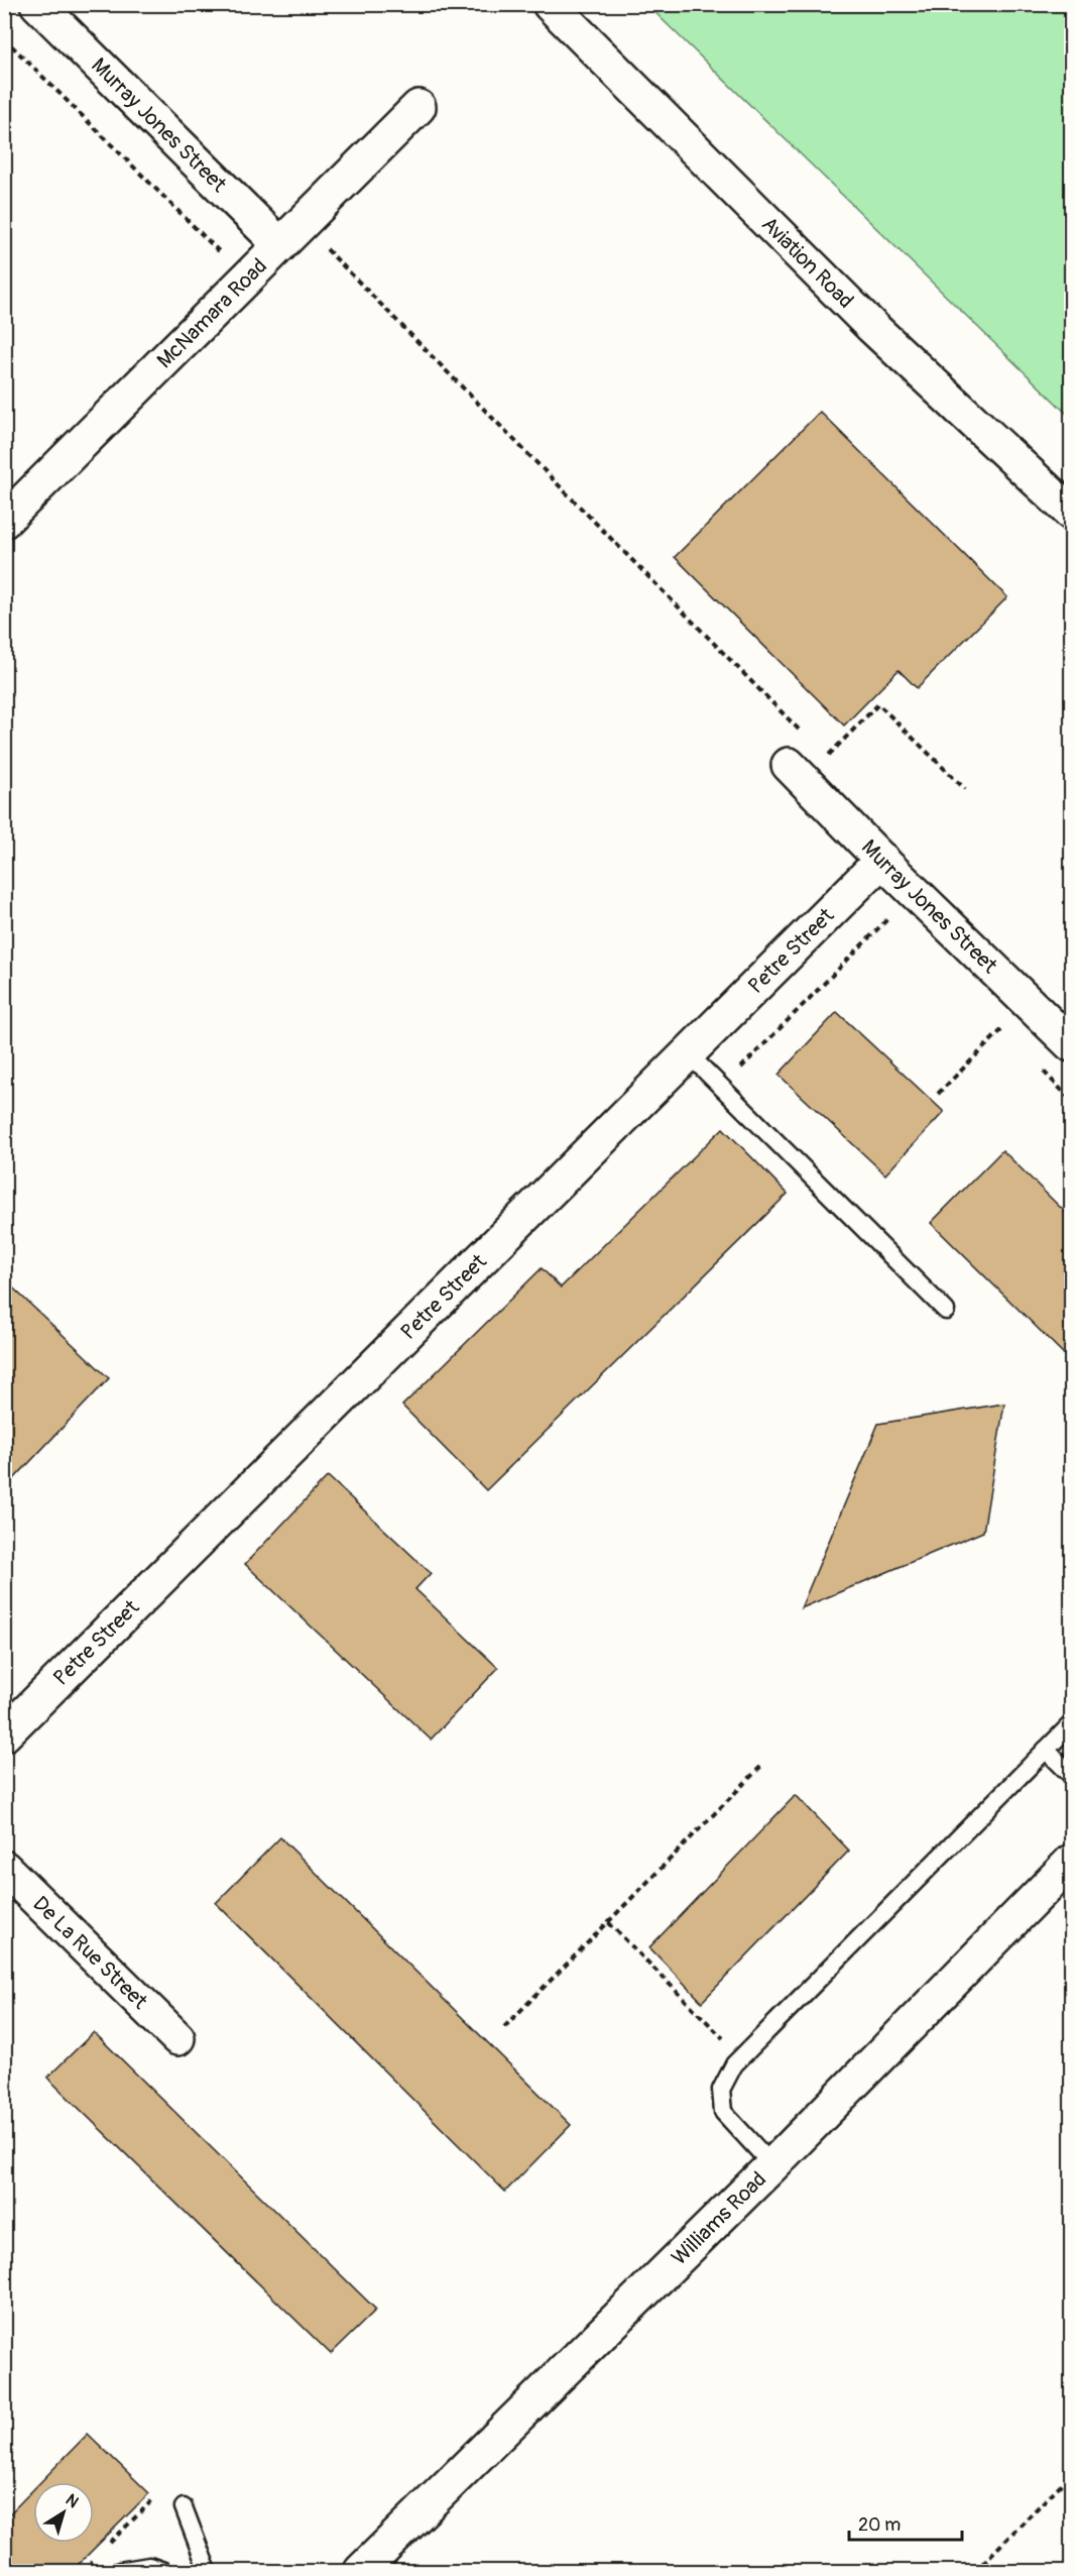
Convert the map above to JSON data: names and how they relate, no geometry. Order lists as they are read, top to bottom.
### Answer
{
  "streets": {
    "street": [
      "Murray Jones Street",
      "Aviation Road",
      "McNamara Road",
      "Petre Street",
      "De La Rue Street",
      "Williams Road"
    ]
  },
  "crossings": [
    ["Murray Jones Street", "McNamara Road"],
    ["Murray Jones Street", "Petre Street"]
  ],
  "scale_bar": "20 m",
  "north": "top right"
}
